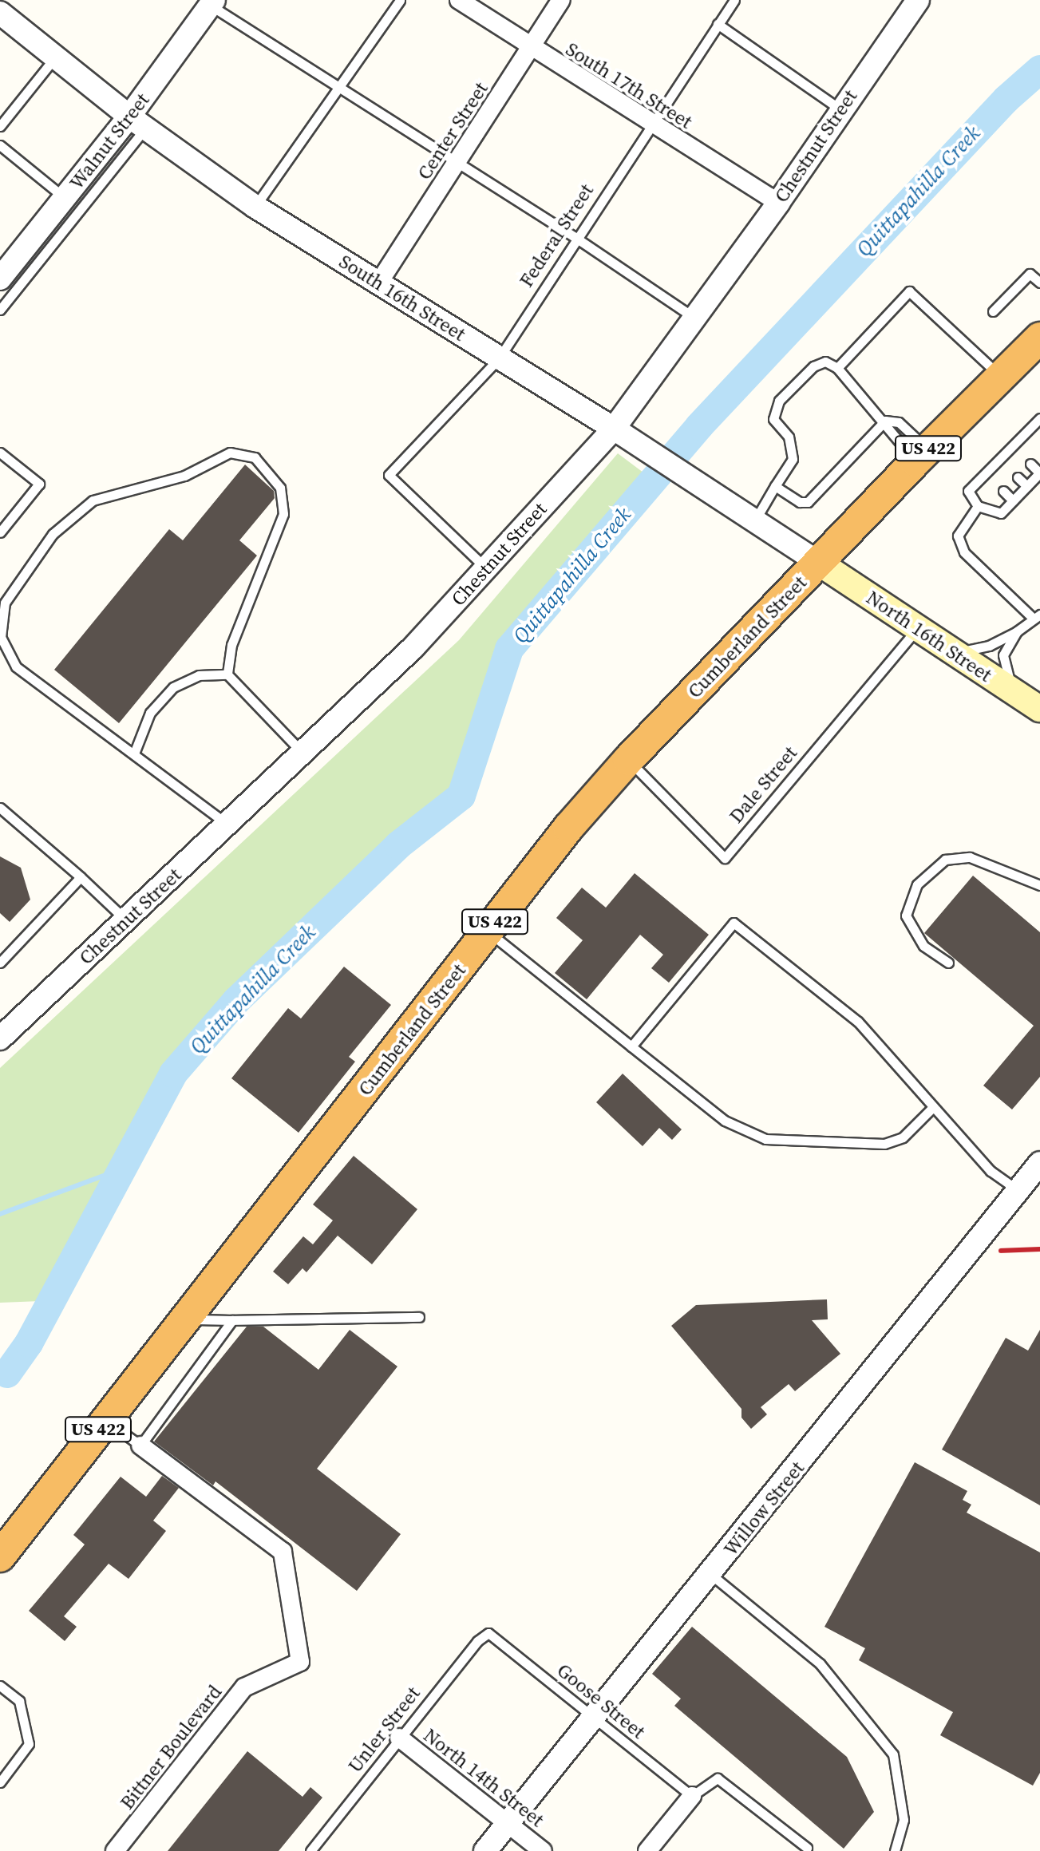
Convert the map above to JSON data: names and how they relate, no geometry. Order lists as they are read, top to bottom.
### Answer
{
  "streets": {
    "highway": ["US 422", "Cumberland Street"],
    "main road": ["North 16th Street"],
    "street": [
      "South 17th Street",
      "Center Street",
      "Walnut Street",
      "Chestnut Street",
      "South 16th Street",
      "Willow Street",
      "Bittner Boulevard",
      "North 14th Street"
    ],
    "lane": [
      "Federal Street",
      "Dale Street",
      "Goose Street",
      "Unler Street"
    ]
  },
  "crossings": [
    ["South 17th Street", "Center Street"],
    ["South 17th Street", "Chestnut Street"],
    ["South 17th Street", "Federal Street"],
    ["Center Street", "South 16th Street"],
    ["Walnut Street", "South 16th Street"],
    ["Chestnut Street", "Federal Street"],
    ["Chestnut Street", "South 16th Street"],
    ["Federal Street", "South 16th Street"],
    ["South 16th Street", "North 16th Street"],
    ["South 16th Street", "Cumberland Street"],
    ["North 16th Street", "Cumberland Street"],
    ["North 16th Street", "Dale Street"],
    ["Cumberland Street", "Dale Street"],
    ["Willow Street", "Goose Street"],
    ["Willow Street", "North 14th Street"],
    ["Goose Street", "Unler Street"],
    ["Unler Street", "North 14th Street"]
  ],
  "water": ["Quittapahilla Creek"]
}
